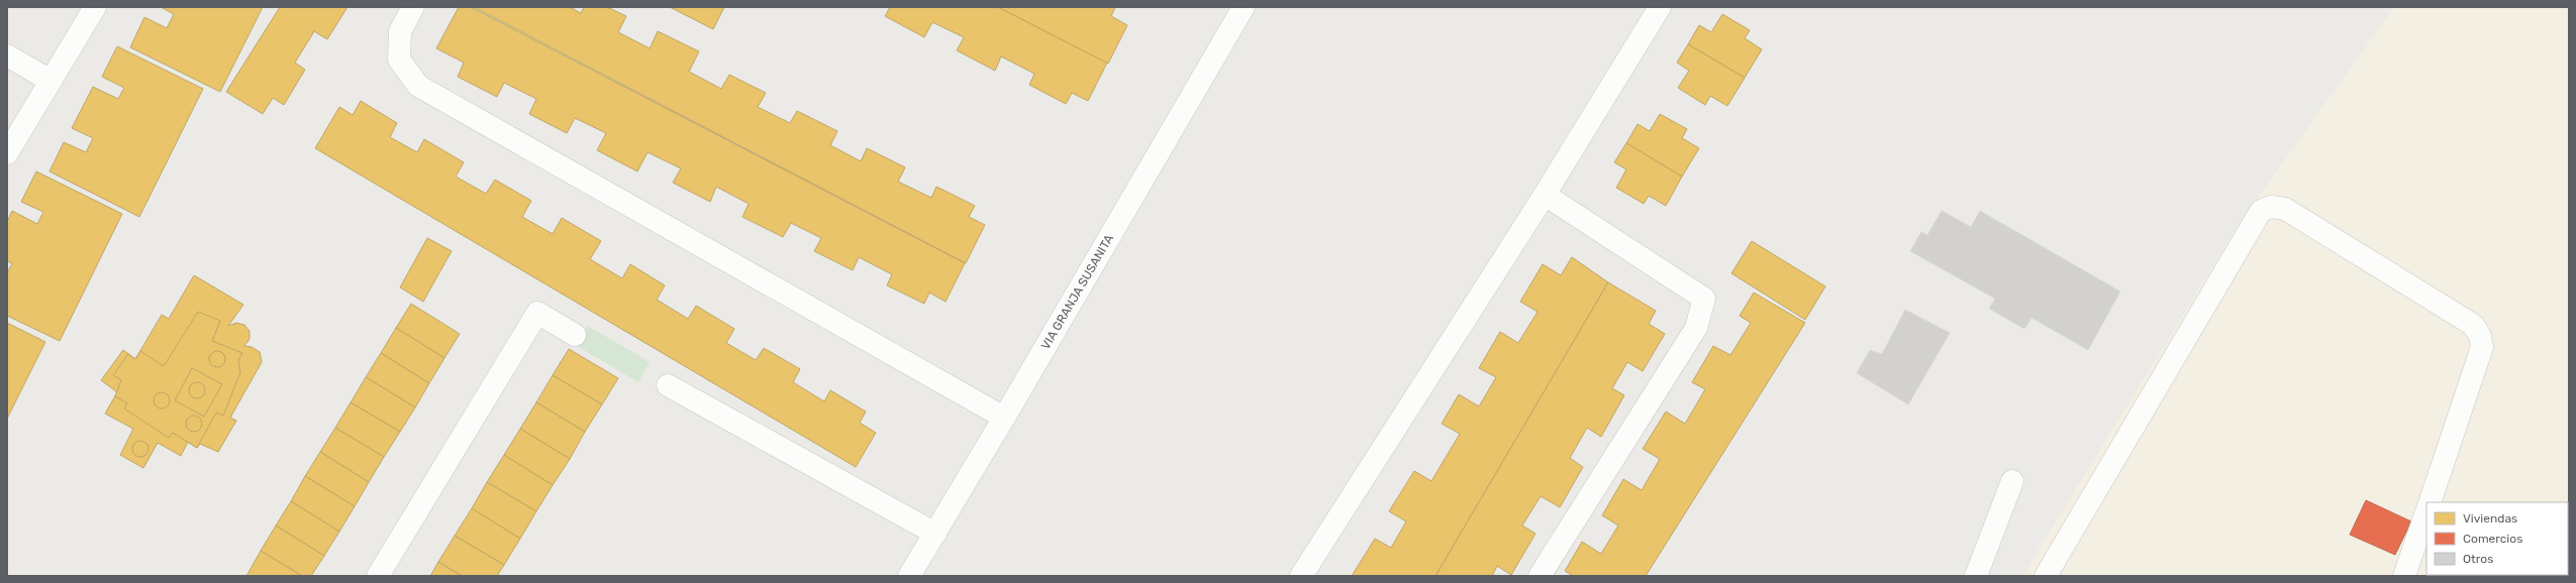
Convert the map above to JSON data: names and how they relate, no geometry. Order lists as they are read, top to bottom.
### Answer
{
  "streets": {
    "street": ["VIA GRANJA SUSANITA"]
  },
  "legend": ["Viviendas", "Comercios", "Otros"]
}
